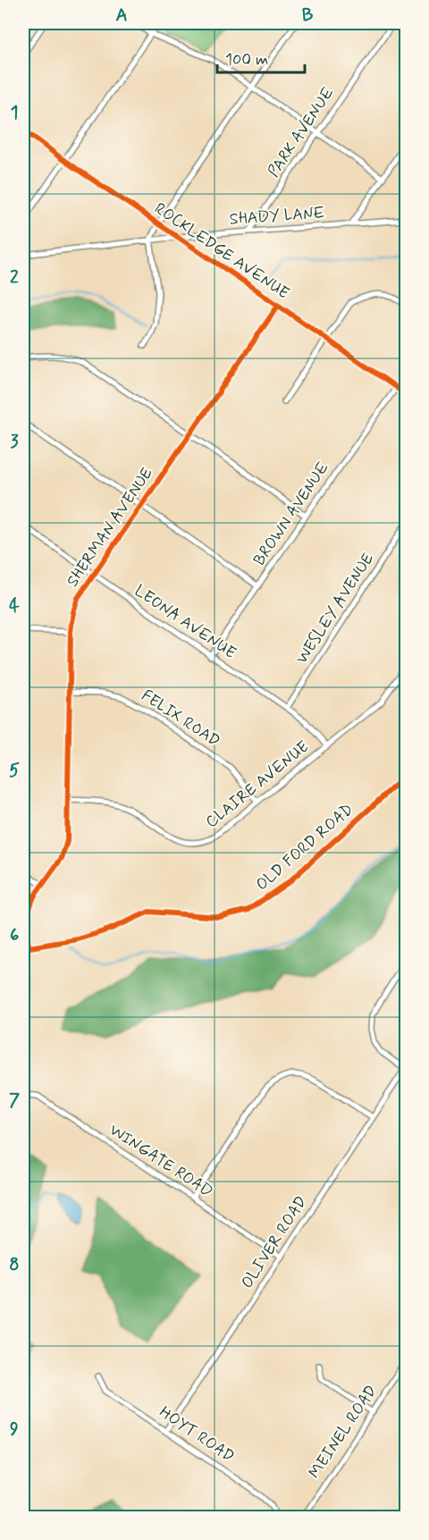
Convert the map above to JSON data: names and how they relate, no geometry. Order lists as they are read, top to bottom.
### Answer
{
  "streets": {
    "street": [
      "PARK AVENUE",
      "SHADY LANE",
      "ROCKLEDGE AVENUE",
      "BROWN AVENUE",
      "SHERMAN AVENUE",
      "WESLEY AVENUE",
      "LEONA AVENUE",
      "FELIX ROAD",
      "CLAIRE AVENUE",
      "OLD FORD ROAD",
      "WINGATE ROAD",
      "OLIVER ROAD",
      "MEINEL ROAD",
      "HOYT ROAD"
    ]
  },
  "crossings": [
    ["PARK AVENUE", "SHADY LANE"],
    ["SHADY LANE", "ROCKLEDGE AVENUE"],
    ["ROCKLEDGE AVENUE", "BROWN AVENUE"],
    ["ROCKLEDGE AVENUE", "SHERMAN AVENUE"],
    ["BROWN AVENUE", "LEONA AVENUE"],
    ["SHERMAN AVENUE", "LEONA AVENUE"],
    ["SHERMAN AVENUE", "FELIX ROAD"],
    ["SHERMAN AVENUE", "CLAIRE AVENUE"],
    ["SHERMAN AVENUE", "OLD FORD ROAD"],
    ["WESLEY AVENUE", "LEONA AVENUE"],
    ["LEONA AVENUE", "CLAIRE AVENUE"],
    ["FELIX ROAD", "CLAIRE AVENUE"],
    ["WINGATE ROAD", "OLIVER ROAD"],
    ["OLIVER ROAD", "HOYT ROAD"]
  ],
  "scale_bar": "100 m",
  "grid": {
    "columns": ["A", "B"],
    "rows": [
      "1",
      "2",
      "3",
      "4",
      "5",
      "6",
      "7",
      "8",
      "9"
    ]
  }
}
